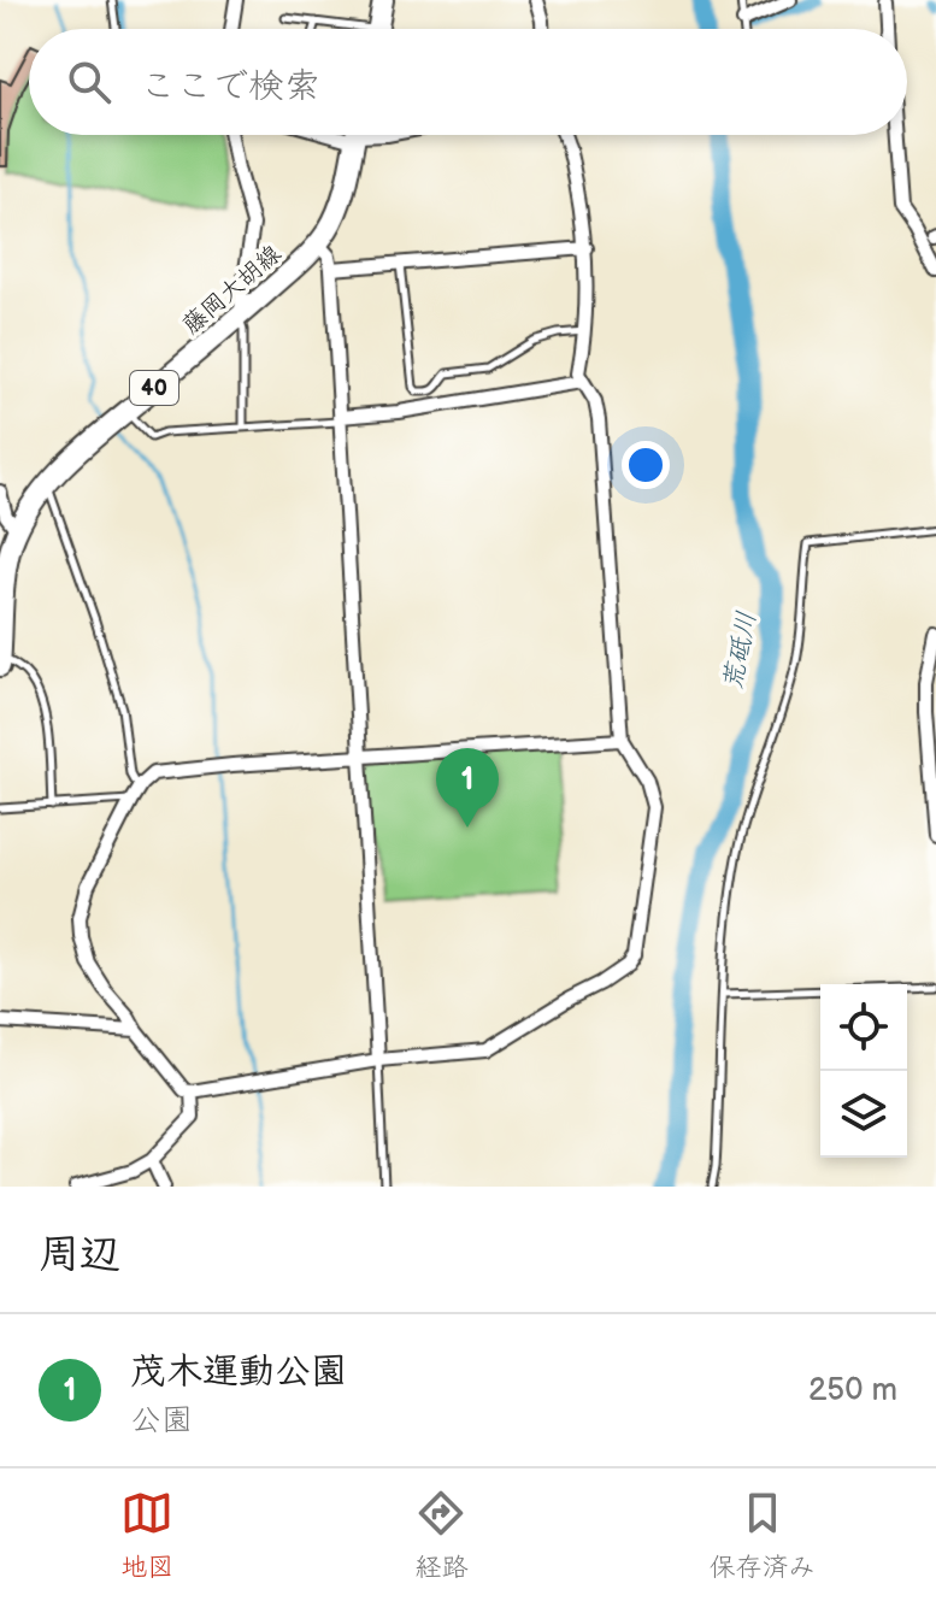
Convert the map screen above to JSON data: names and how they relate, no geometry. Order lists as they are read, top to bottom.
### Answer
{
  "streets": {
    "main road": ["藤岡大胡線", "40"]
  },
  "water": ["荒砥川"],
  "page": {
    "search": "ここで検索",
    "pins": "1",
    "heading": "周辺",
    "list": [
      {
        "mark": "1",
        "name": "茂木運動公園",
        "note": "公園",
        "value": "250 m"
      }
    ],
    "nav": ["地図", "経路", "保存済み"]
  }
}
